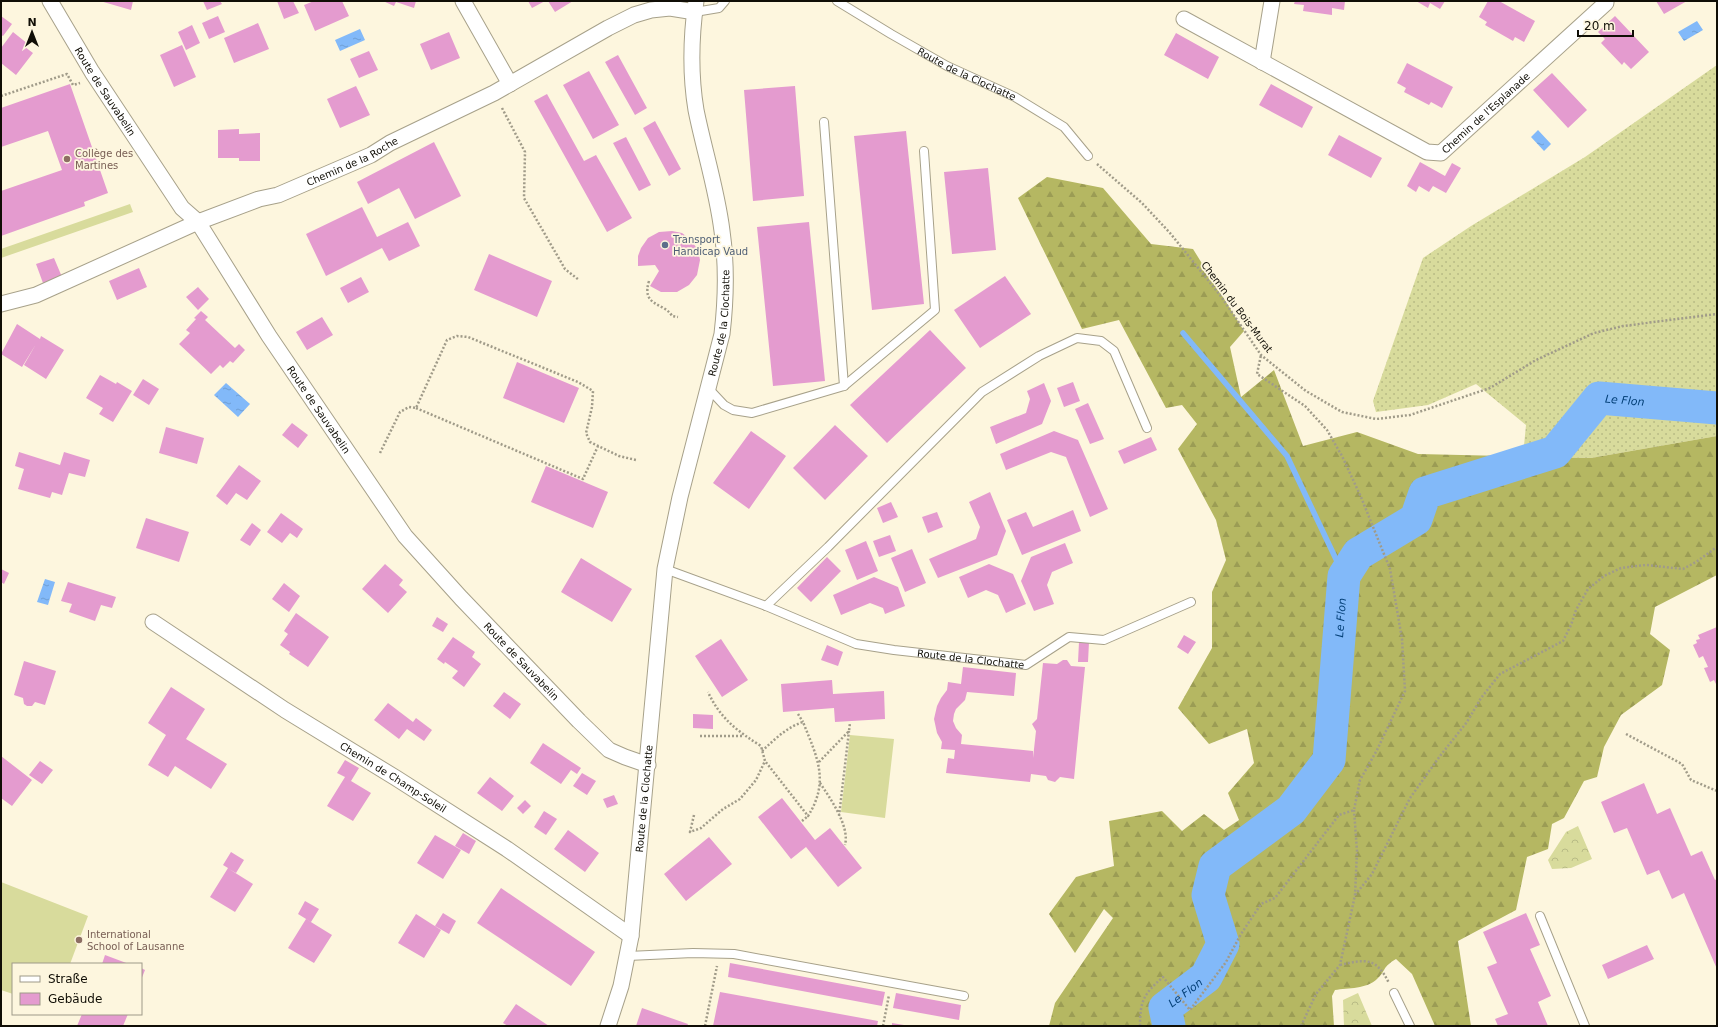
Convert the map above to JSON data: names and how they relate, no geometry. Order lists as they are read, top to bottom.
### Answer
{
  "streets": {
    "street": [
      "Route de la Clochatte",
      "Route de Sauvabelin",
      "Chemin de l'Esplanade",
      "Chemin de la Roche",
      "Chemin de Champ-Soleil"
    ],
    "path": ["Chemin du Bois-Murat"]
  },
  "crossings": [
    ["Route de la Clochatte", "Route de Sauvabelin"],
    ["Route de la Clochatte", "Chemin de la Roche"],
    ["Route de la Clochatte", "Chemin du Bois-Murat"],
    ["Route de la Clochatte", "Chemin de Champ-Soleil"],
    ["Route de Sauvabelin", "Chemin de la Roche"]
  ],
  "water": ["Le Flon"],
  "places": ["Collège des Martines", "Transport Handicap Vaud", "International School of Lausanne"],
  "legend": ["Straße", "Gebäude"],
  "scale_bar": "20 m",
  "north": "top"
}
